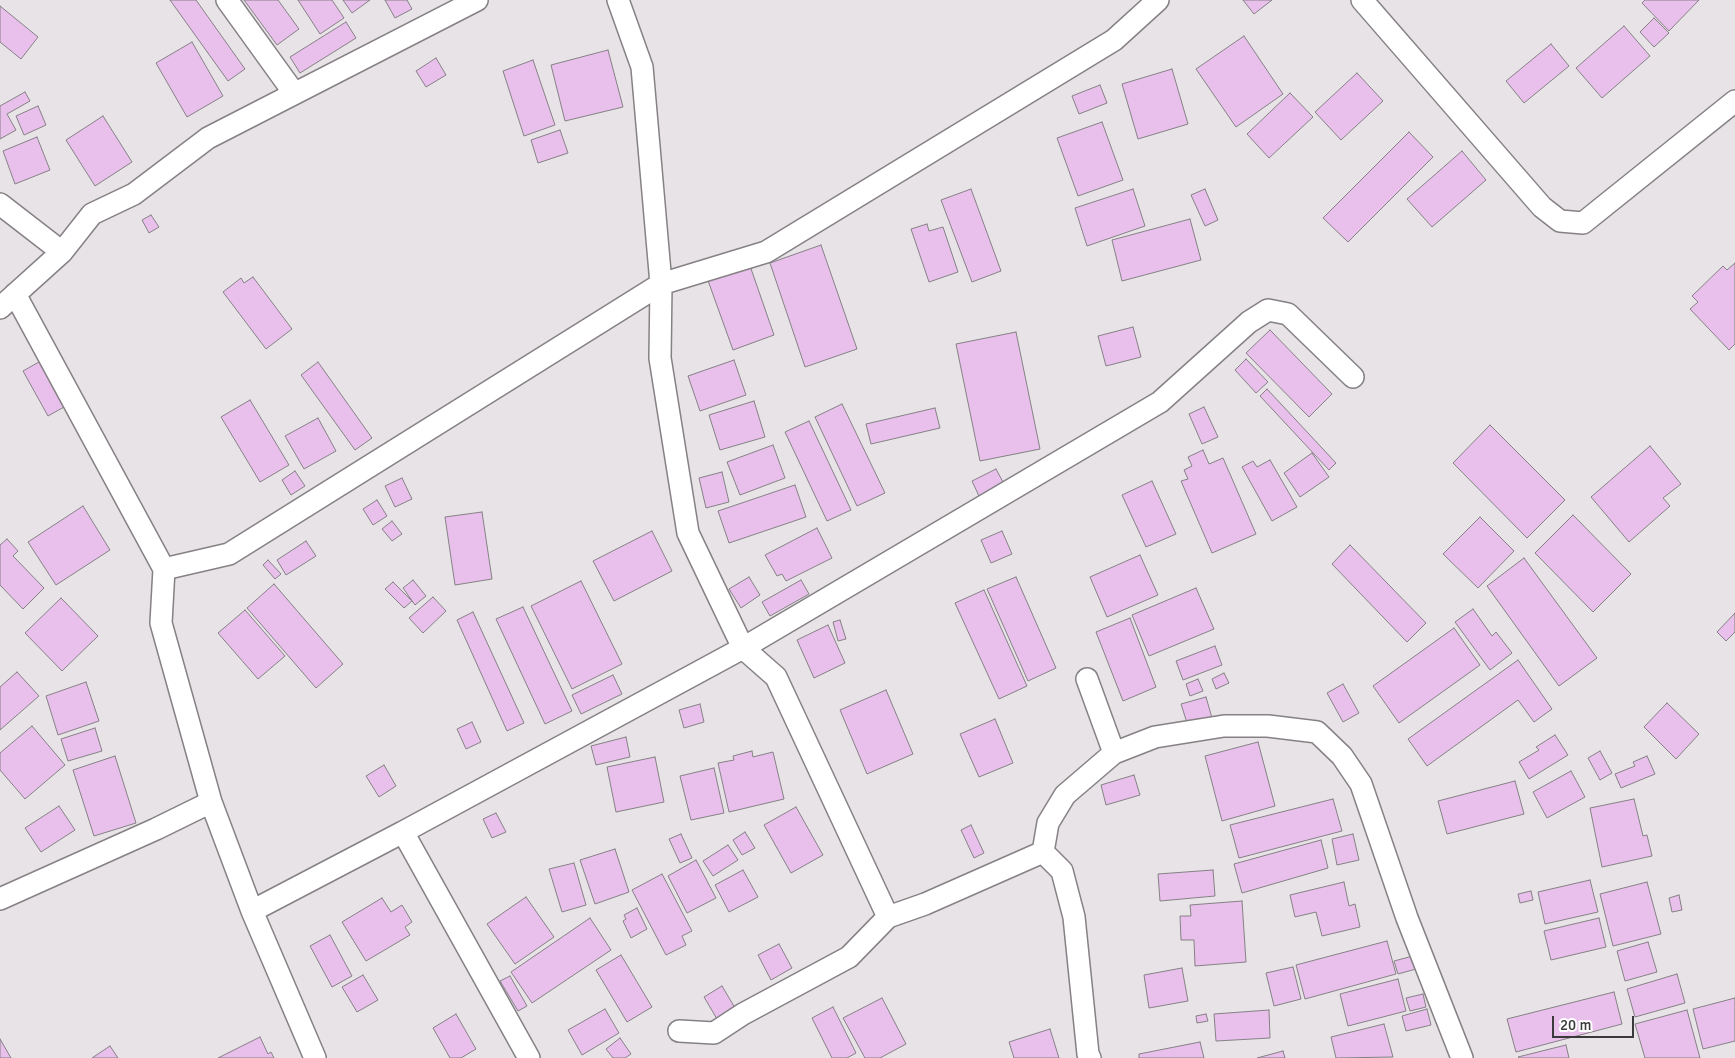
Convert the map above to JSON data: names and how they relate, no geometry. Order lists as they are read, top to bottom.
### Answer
{
  "scale_bar": "20 m"
}
